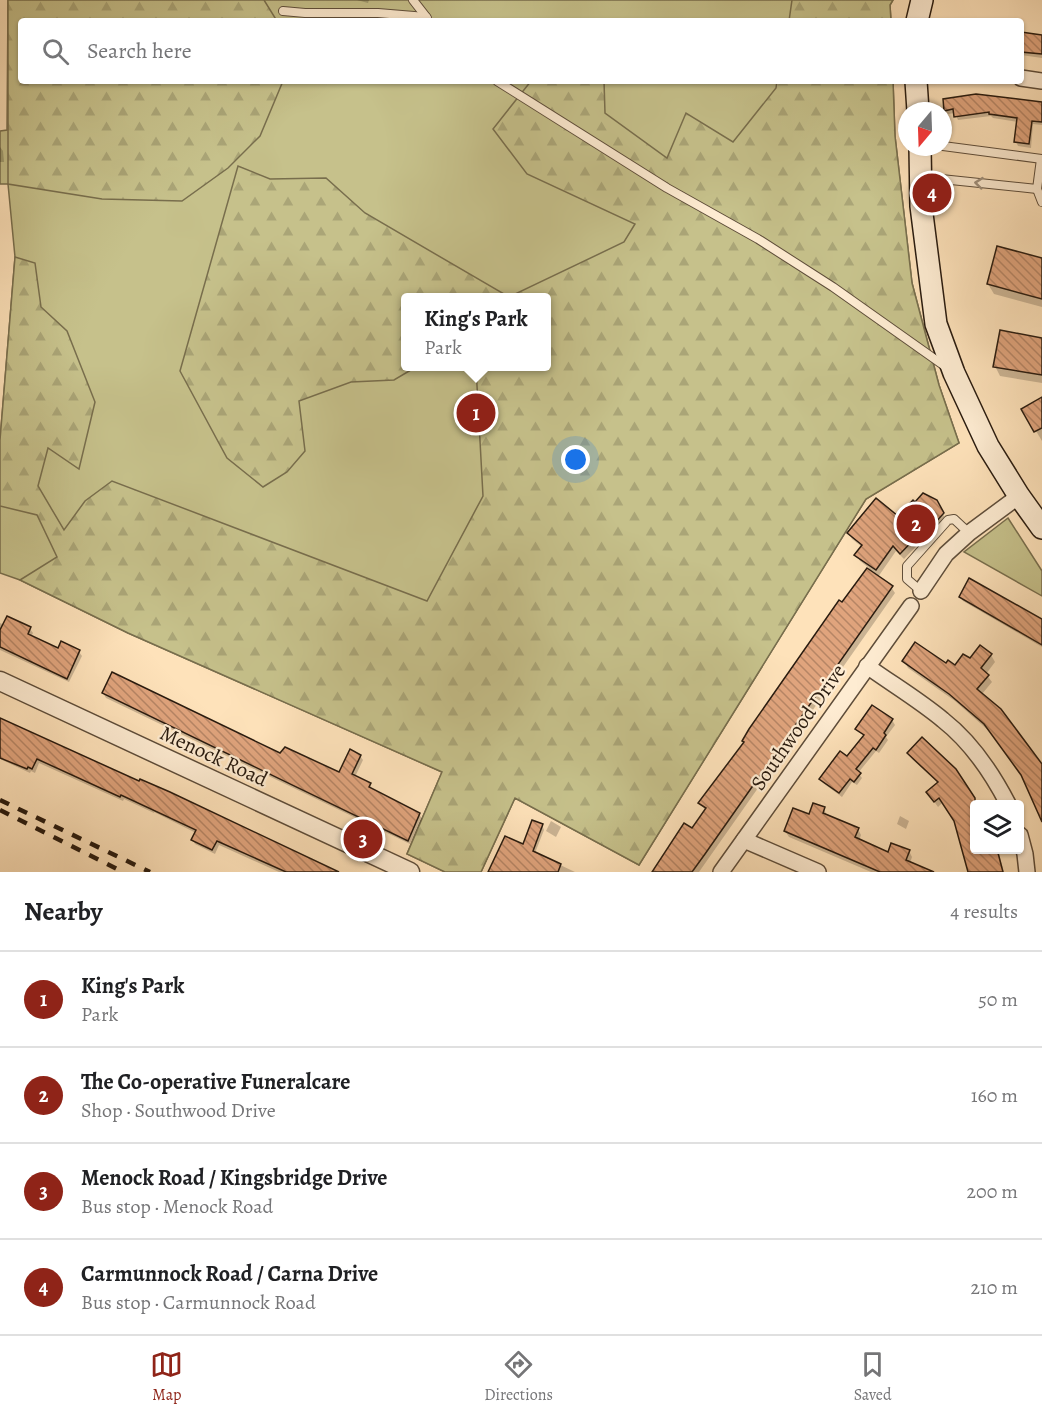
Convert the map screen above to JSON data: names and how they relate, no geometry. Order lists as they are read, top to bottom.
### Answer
{
  "streets": {
    "street": ["Southwood Drive", "Menock Road"]
  },
  "north": "bottom",
  "page": {
    "search": "Search here",
    "pins": [
      "4",
      "1",
      "2",
      "3"
    ],
    "popup": ["King's Park", "Park"],
    "heading": ["Nearby", "4 results"],
    "list": [
      {
        "mark": "1",
        "name": "King's Park",
        "note": "Park",
        "value": "50 m"
      },
      {
        "mark": "2",
        "name": "The Co-operative Funeralcare",
        "note": "Shop · Southwood Drive",
        "value": "160 m"
      },
      {
        "mark": "3",
        "name": "Menock Road / Kingsbridge Drive",
        "note": "Bus stop · Menock Road",
        "value": "200 m"
      },
      {
        "mark": "4",
        "name": "Carmunnock Road / Carna Drive",
        "note": "Bus stop · Carmunnock Road",
        "value": "210 m"
      }
    ],
    "nav": ["Map", "Directions", "Saved"]
  }
}
